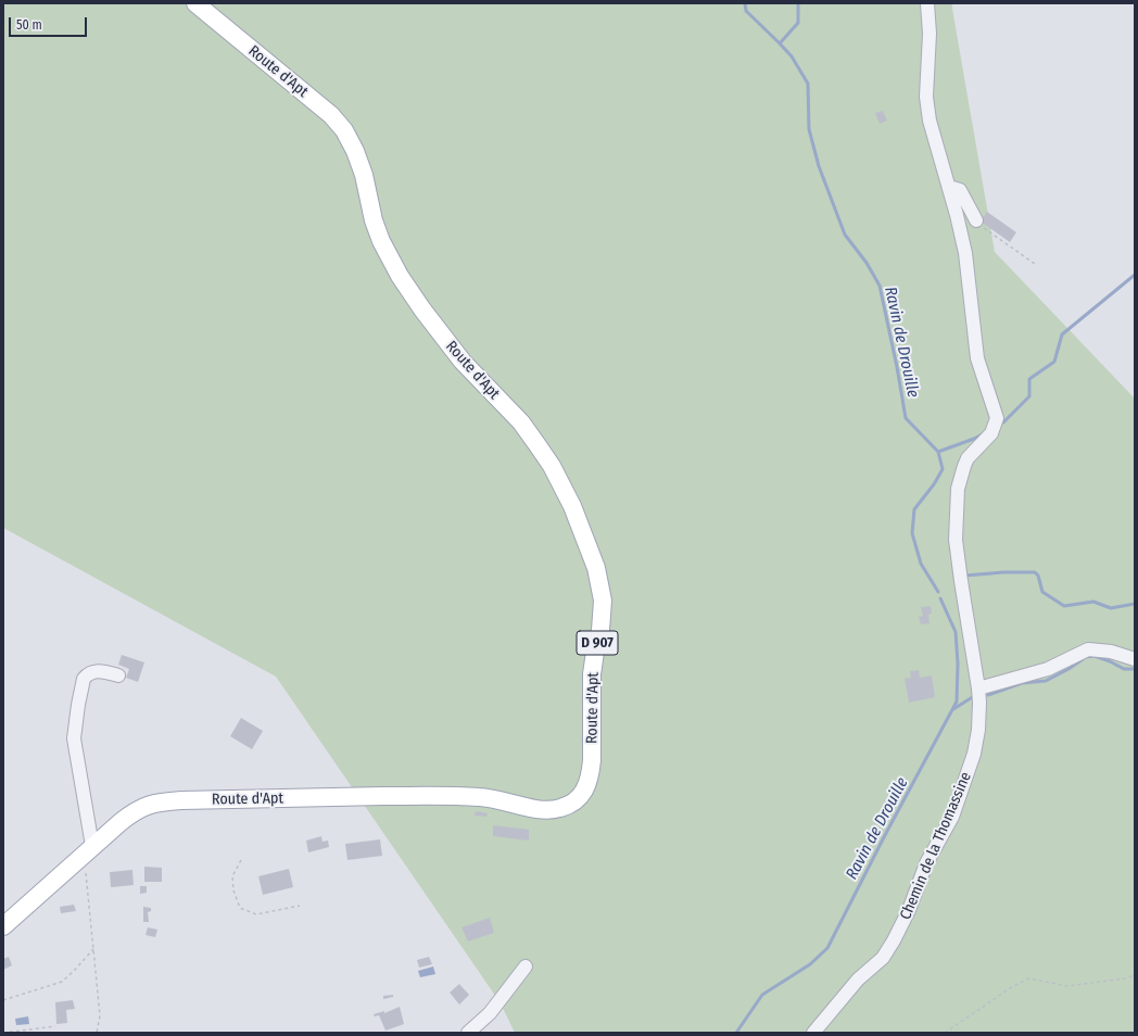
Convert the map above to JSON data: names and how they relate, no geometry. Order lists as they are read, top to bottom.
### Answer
{
  "streets": {
    "main road": ["Route d'Apt", "D 907"],
    "street": ["Chemin de la Thomassine"]
  },
  "water": ["Ravin de Drouille"],
  "scale_bar": "50 m"
}
